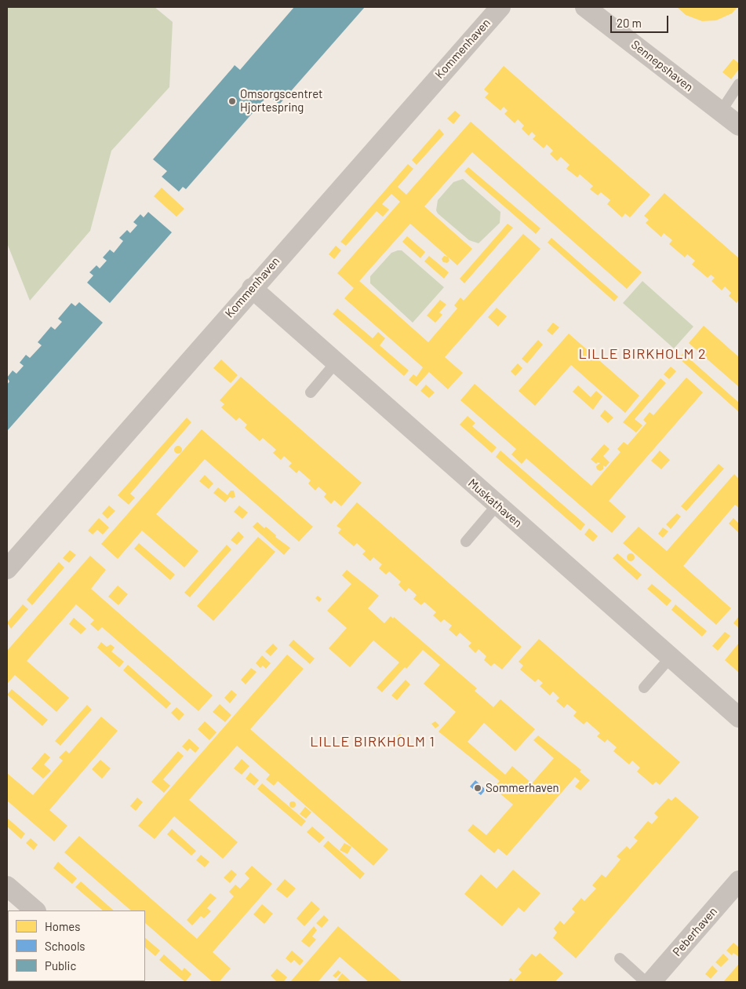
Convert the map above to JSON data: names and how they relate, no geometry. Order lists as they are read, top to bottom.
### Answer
{
  "streets": {
    "street": [
      "Kommenhaven",
      "Sennepshaven",
      "Muskathaven",
      "Peberhaven"
    ]
  },
  "crossings": [
    ["Kommenhaven", "Muskathaven"]
  ],
  "districts": ["LILLE BIRKHOLM 2", "LILLE BIRKHOLM 1"],
  "places": ["Omsorgscentret Hjortespring", "Sommerhaven"],
  "legend": ["Homes", "Schools", "Public"],
  "scale_bar": "20 m"
}
